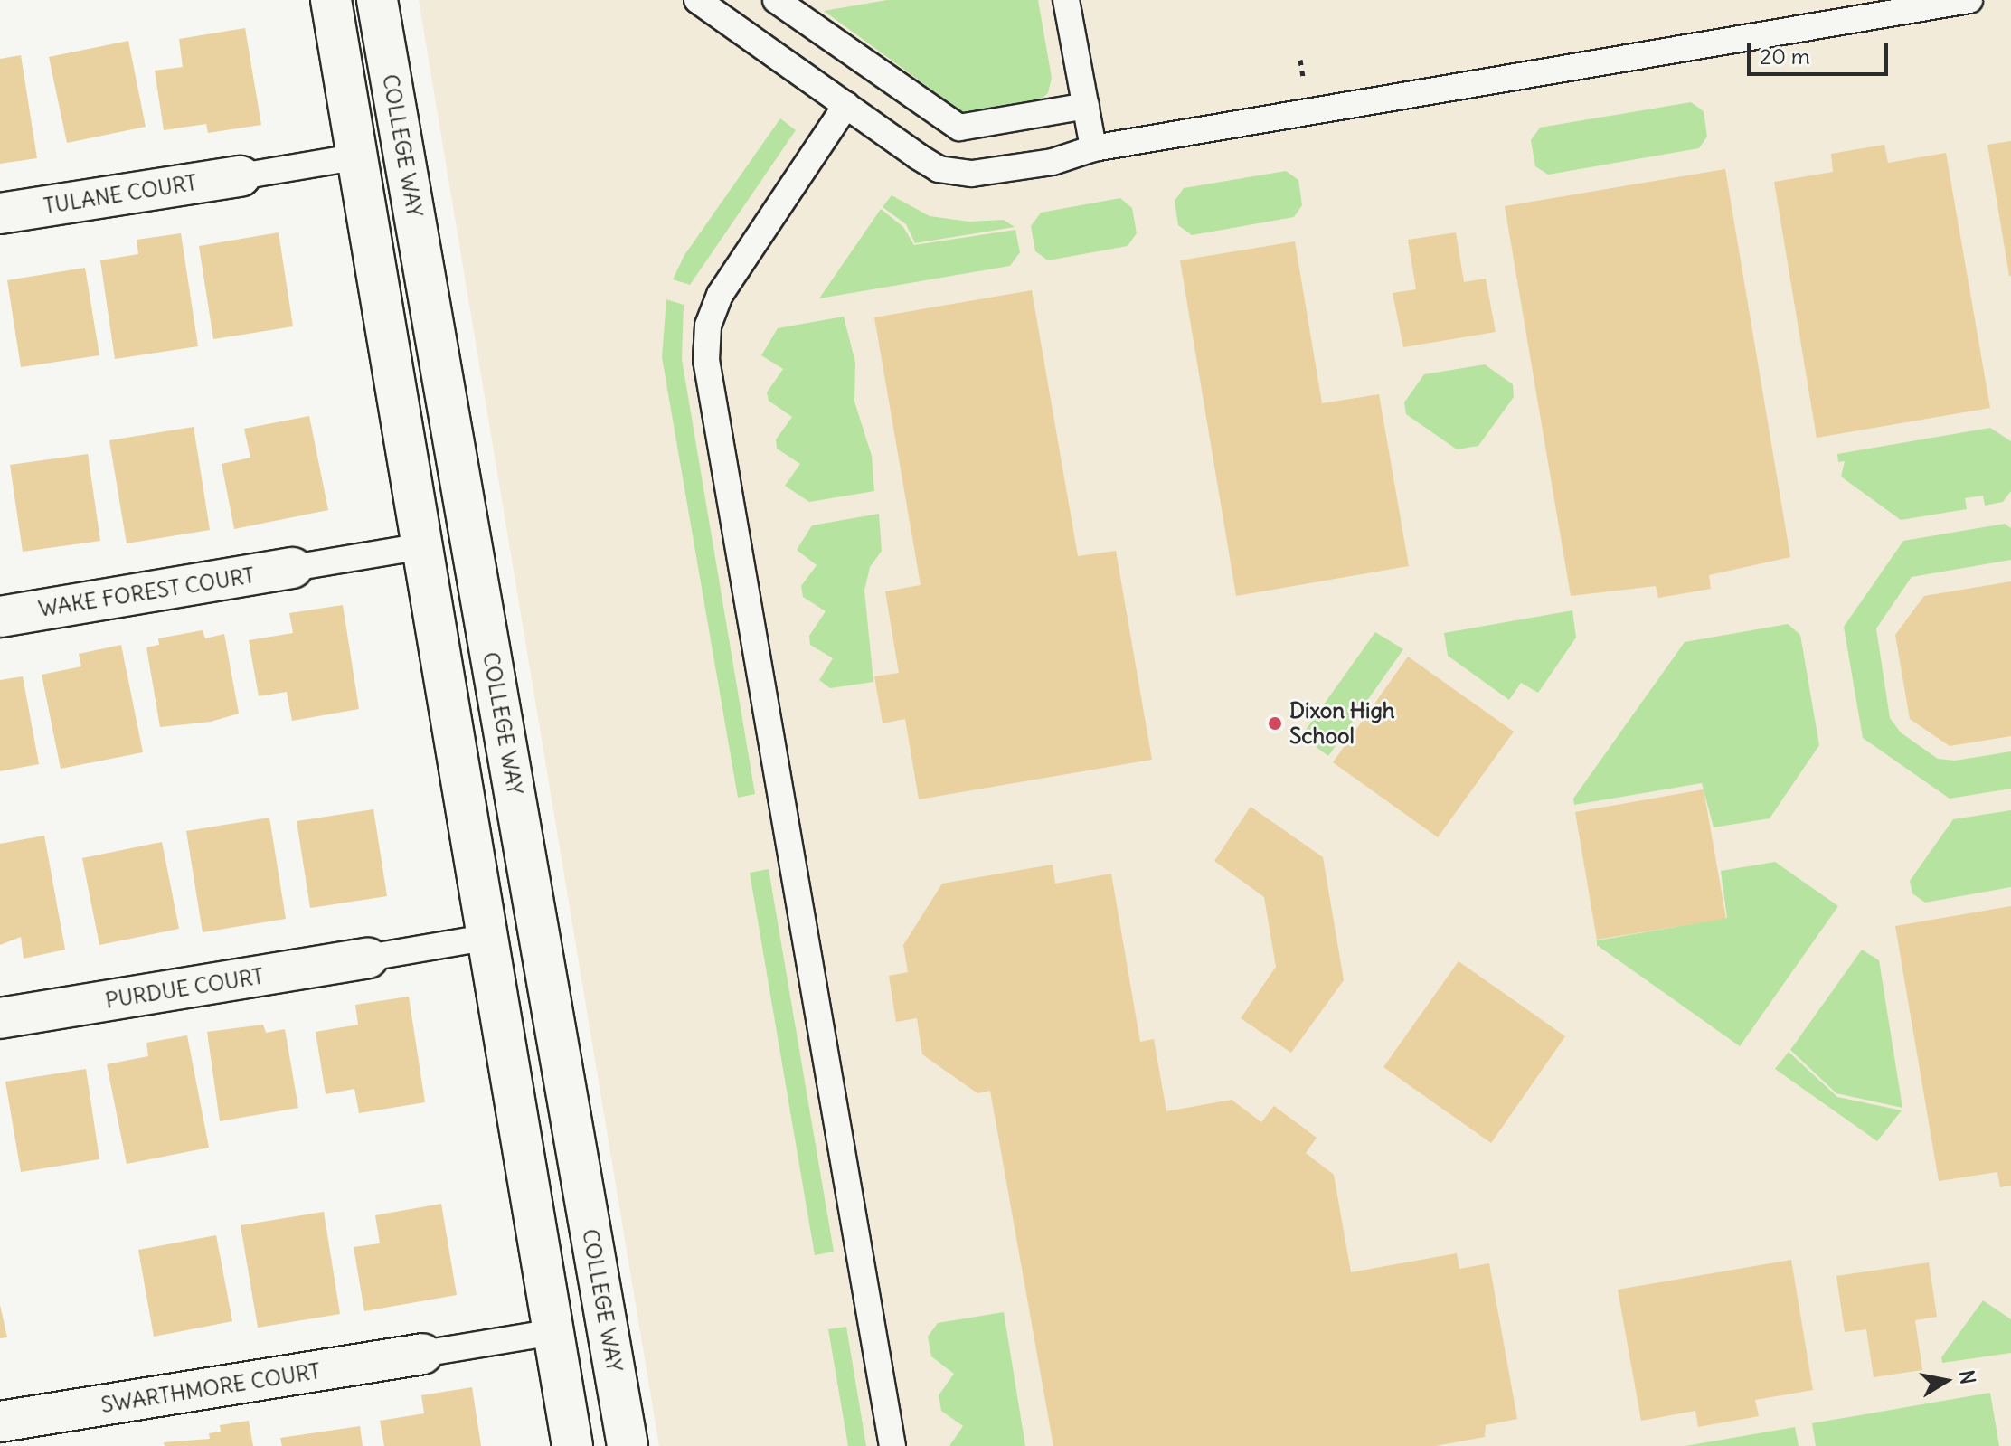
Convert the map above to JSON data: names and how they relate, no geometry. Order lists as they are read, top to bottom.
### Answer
{
  "streets": {
    "street": [
      "COLLEGE WAY",
      "TULANE COURT",
      "WAKE FOREST COURT",
      "PURDUE COURT",
      "SWARTHMORE COURT"
    ]
  },
  "places": ["Dixon High School"],
  "scale_bar": "20 m",
  "north": "right"
}
